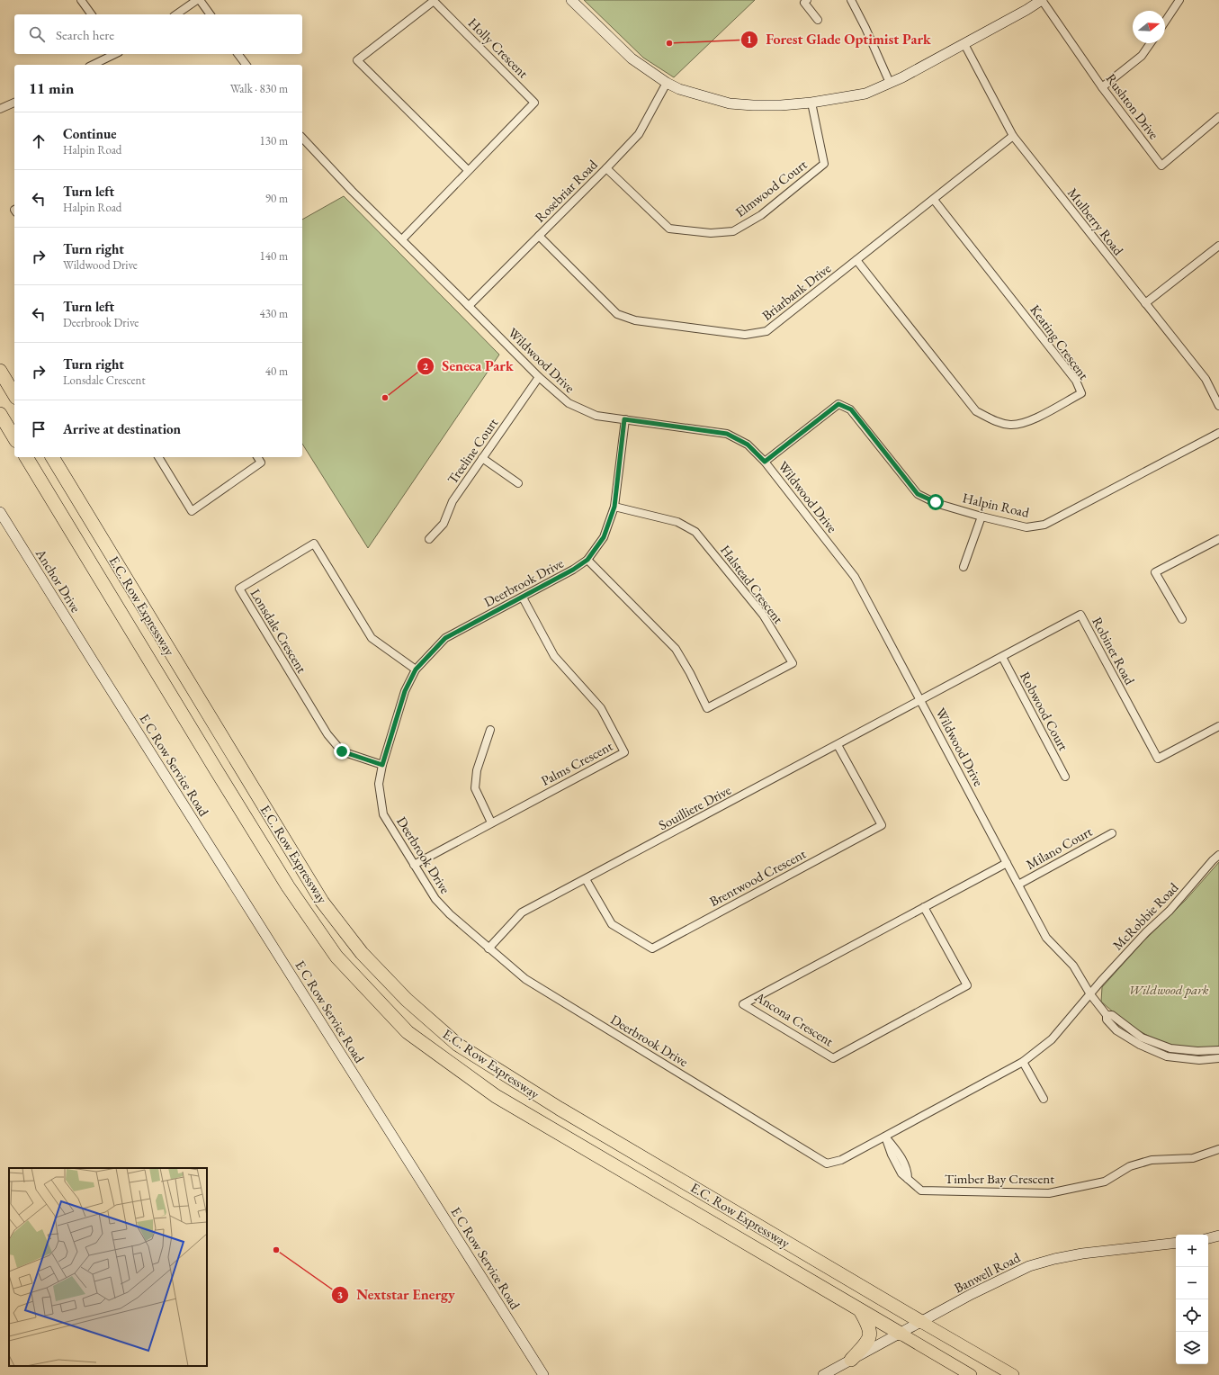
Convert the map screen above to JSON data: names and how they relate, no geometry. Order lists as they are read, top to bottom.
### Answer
{
  "streets": {
    "highway": ["E.C. Row Expressway"],
    "street": [
      "Holly Crescent",
      "Rushton Drive",
      "Elmwood Court",
      "Rosebriar Road",
      "Mulberry Road",
      "Briarbank Drive",
      "Keating Crescent",
      "Wildwood Drive",
      "Treeline Court",
      "Halpin Road",
      "Anchor Drive",
      "Deerbrook Drive",
      "Halstead Crescent",
      "Lonsdale Crescent",
      "Robinet Road",
      "Robwood Court",
      "Palms Crescent",
      "E C Row Service Road",
      "Souilliere Drive",
      "Milano Court",
      "Brentwood Crescent",
      "McRobbie Road",
      "Ancona Crescent",
      "Timber Bay Crescent",
      "Banwell Road"
    ]
  },
  "crossings": [
    ["Holly Crescent", "Wildwood Drive"],
    ["Elmwood Court", "Rosebriar Road"],
    ["Rosebriar Road", "Briarbank Drive"],
    ["Rosebriar Road", "Wildwood Drive"],
    ["Mulberry Road", "Briarbank Drive"],
    ["Briarbank Drive", "Keating Crescent"],
    ["Wildwood Drive", "Treeline Court"],
    ["Wildwood Drive", "Halpin Road"],
    ["Wildwood Drive", "Deerbrook Drive"],
    ["Wildwood Drive", "Robinet Road"],
    ["Wildwood Drive", "Souilliere Drive"],
    ["Wildwood Drive", "Milano Court"],
    ["Wildwood Drive", "McRobbie Road"],
    ["Wildwood Drive", "Ancona Crescent"],
    ["Anchor Drive", "E C Row Service Road"],
    ["Deerbrook Drive", "Halstead Crescent"],
    ["Deerbrook Drive", "Lonsdale Crescent"],
    ["Deerbrook Drive", "Palms Crescent"],
    ["Deerbrook Drive", "Souilliere Drive"],
    ["Deerbrook Drive", "Timber Bay Crescent"],
    ["E.C. Row Expressway", "Banwell Road"],
    ["Robinet Road", "Robwood Court"],
    ["Robinet Road", "Souilliere Drive"],
    ["Souilliere Drive", "Brentwood Crescent"]
  ],
  "parks": ["Wildwood park"],
  "places": ["Forest Glade Optimist Park", "Seneca Park", "Nextstar Energy"],
  "north": "right",
  "page": {
    "search": "Search here",
    "heading": ["11 min", "Walk · 830 m"],
    "list": [
      ["Continue", "Halpin Road", "130 m"],
      ["Turn left", "Halpin Road", "90 m"],
      ["Turn right", "Wildwood Drive", "140 m"],
      ["Turn left", "Deerbrook Drive", "430 m"],
      ["Turn right", "Lonsdale Crescent", "40 m"],
      "Arrive at destination"
    ],
    "map_buttons": ["+", "−"]
  }
}
